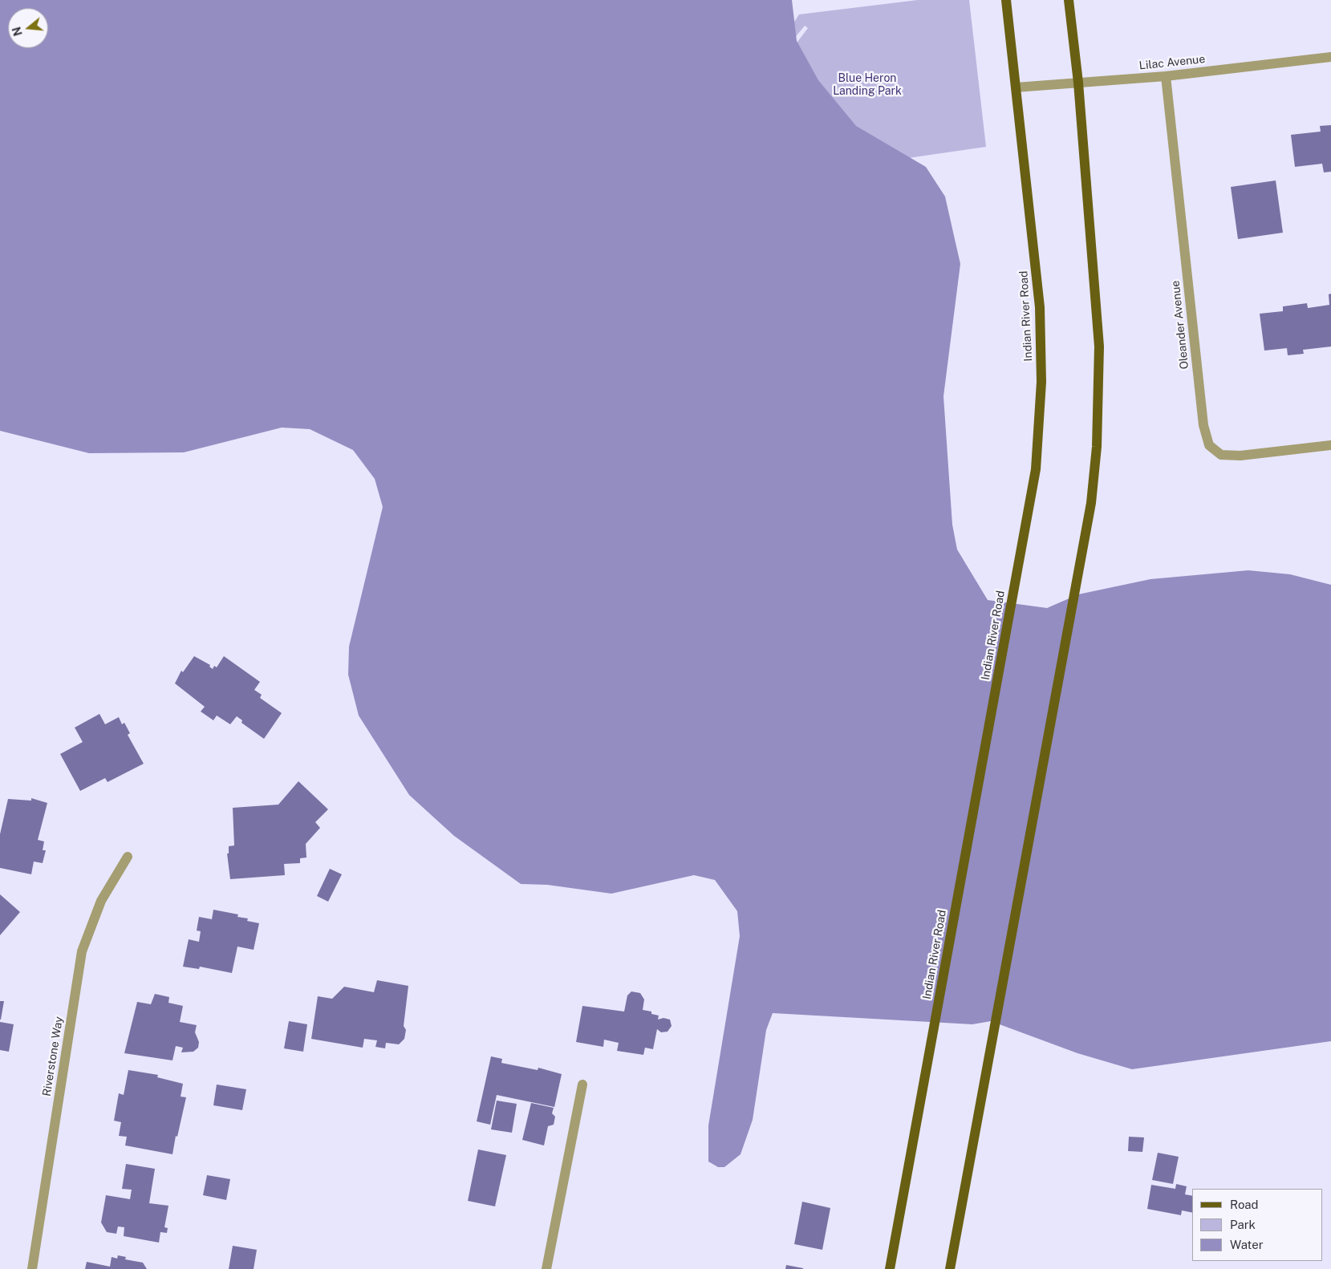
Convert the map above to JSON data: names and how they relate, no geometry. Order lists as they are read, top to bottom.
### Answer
{
  "streets": {
    "main road": ["Indian River Road"],
    "street": ["Lilac Avenue", "Oleander Avenue", "Riverstone Way"]
  },
  "crossings": [
    ["Lilac Avenue", "Indian River Road"],
    ["Lilac Avenue", "Oleander Avenue"]
  ],
  "parks": ["Blue Heron Landing Park"],
  "legend": ["Road", "Park", "Water"],
  "north": "left"
}
